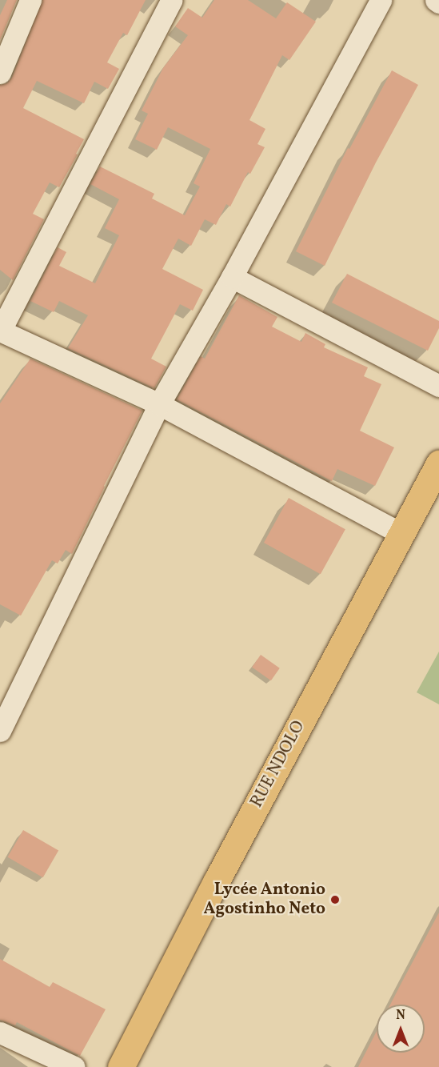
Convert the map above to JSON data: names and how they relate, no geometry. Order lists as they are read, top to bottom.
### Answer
{
  "streets": {
    "main road": ["RUE NDOLO"]
  },
  "places": ["Lycée Antonio Agostinho Neto"],
  "north": "top"
}
